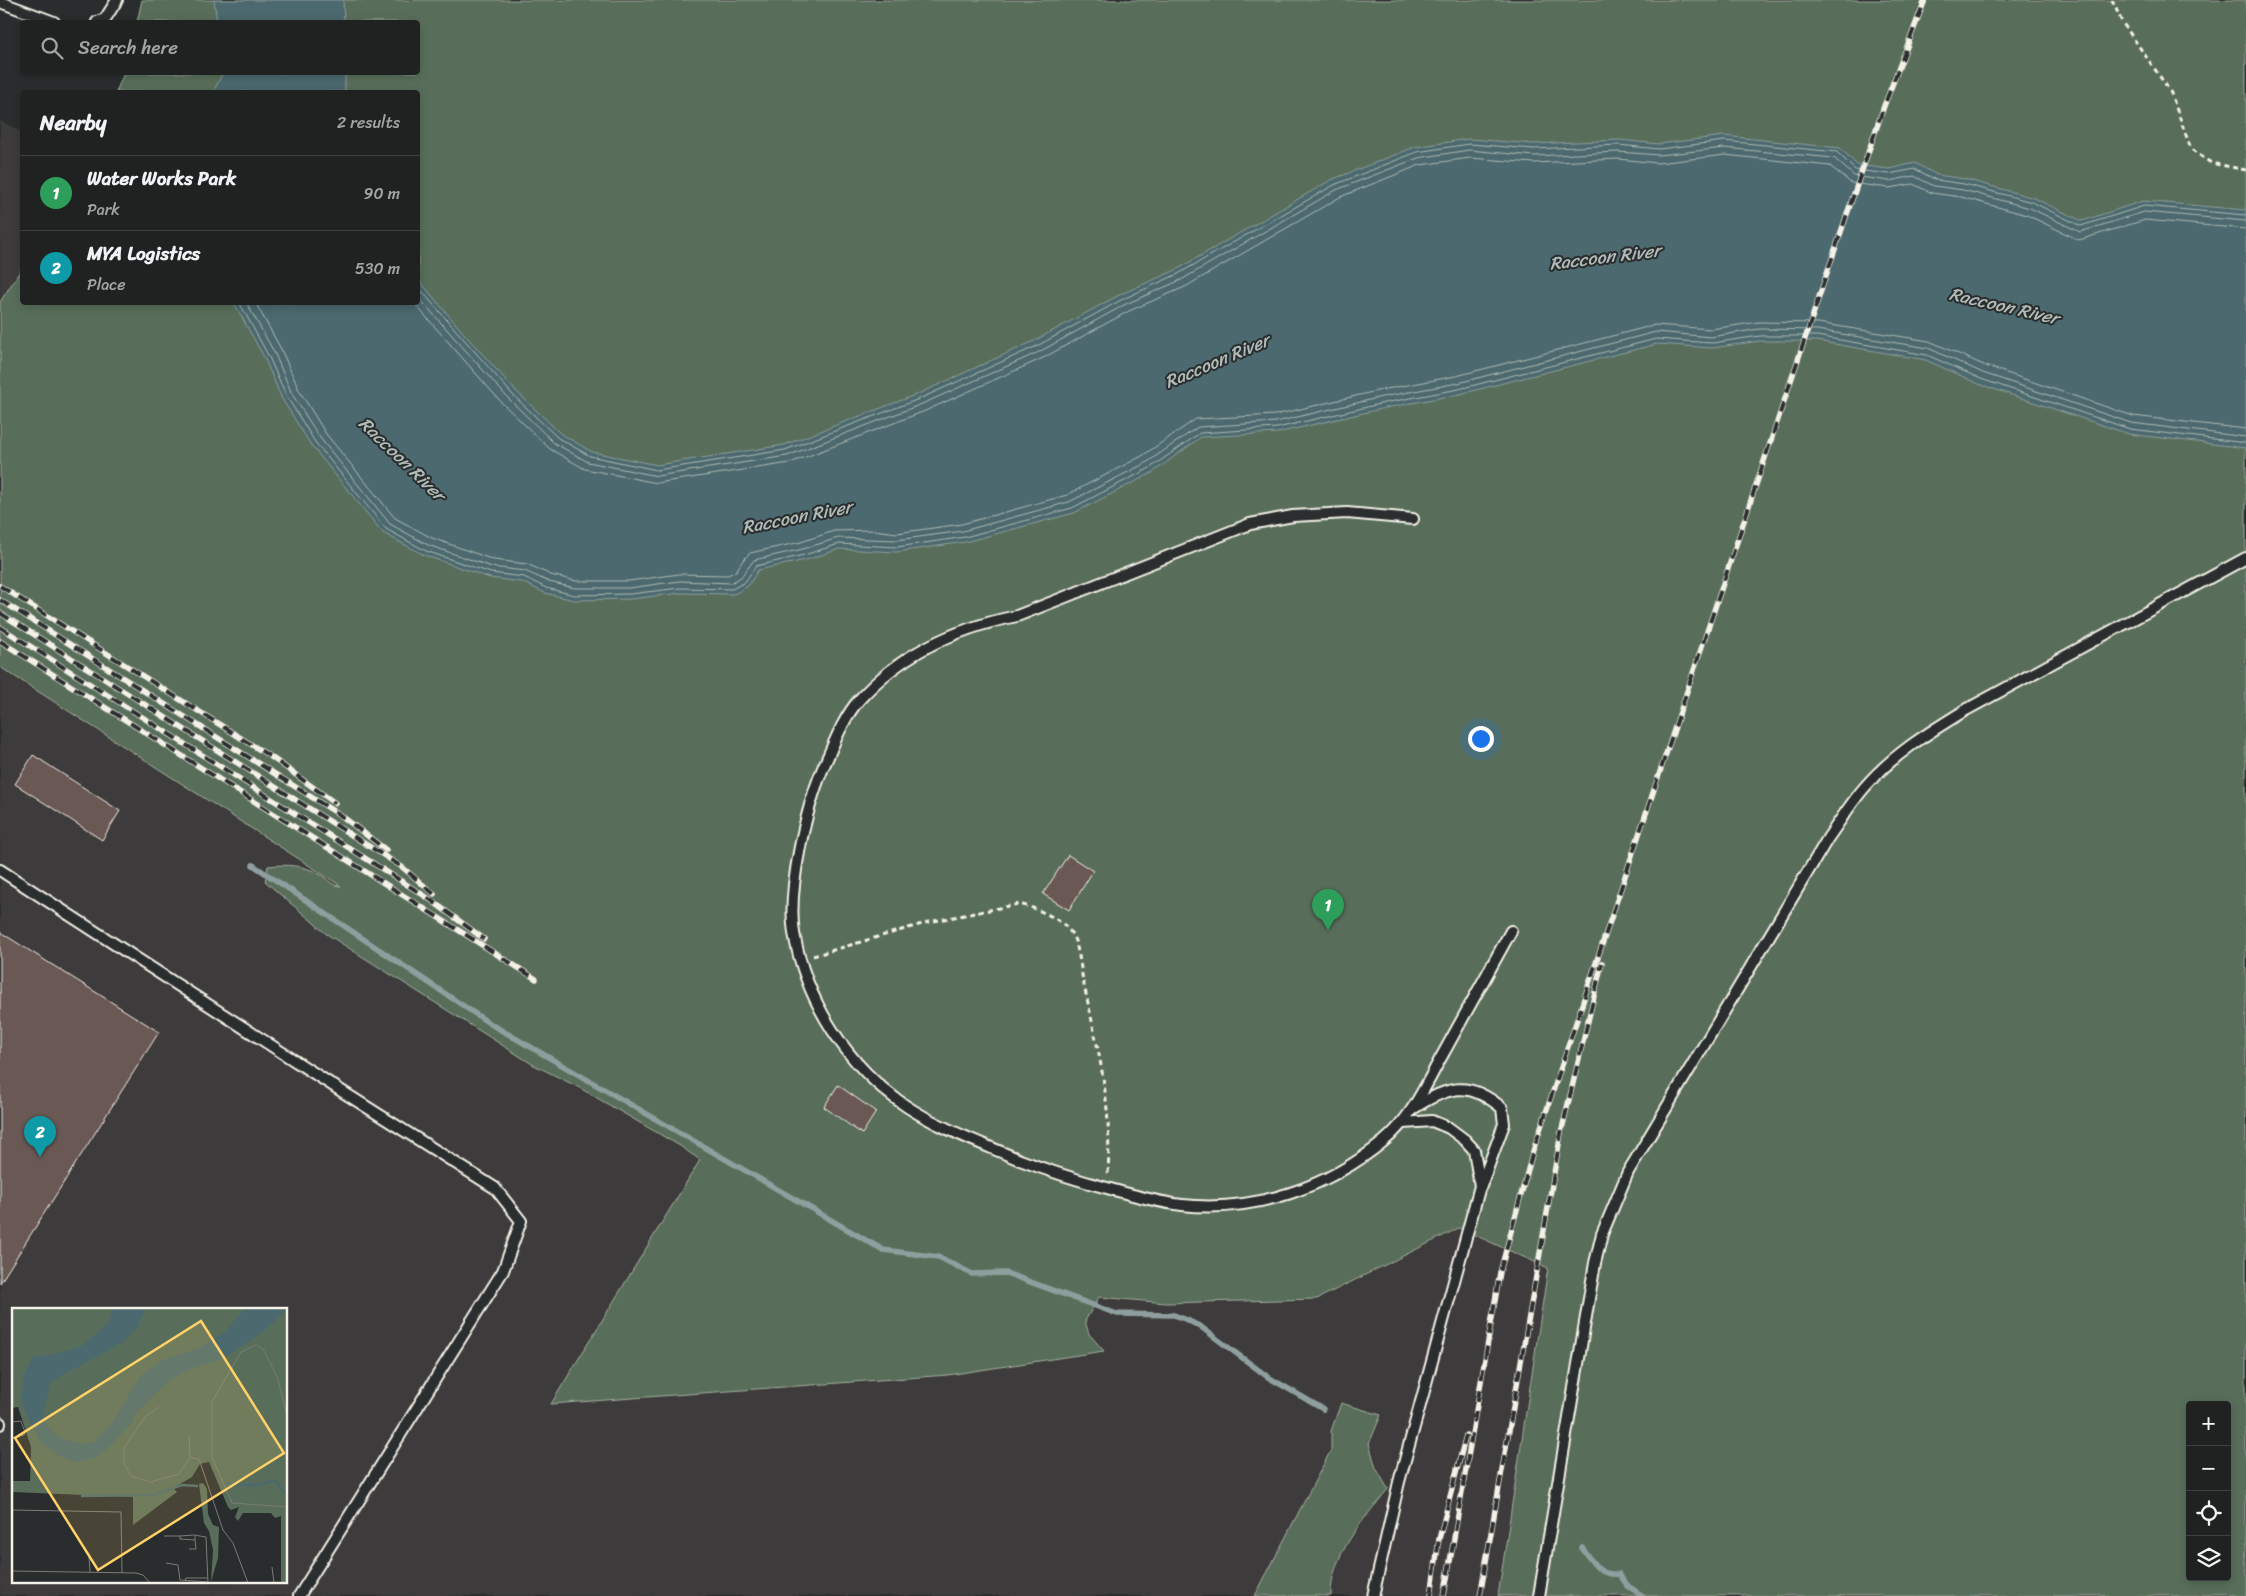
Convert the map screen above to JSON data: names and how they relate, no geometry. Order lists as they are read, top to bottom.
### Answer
{
  "water": ["Raccoon River"],
  "page": {
    "search": "Search here",
    "heading": ["Nearby", "2 results"],
    "list": [
      {
        "mark": "1",
        "name": "Water Works Park",
        "note": "Park",
        "value": "90 m"
      },
      {
        "mark": "2",
        "name": "MYA Logistics",
        "note": "Place",
        "value": "530 m"
      }
    ],
    "pins": ["1", "2"],
    "map_buttons": ["+", "−"]
  }
}
